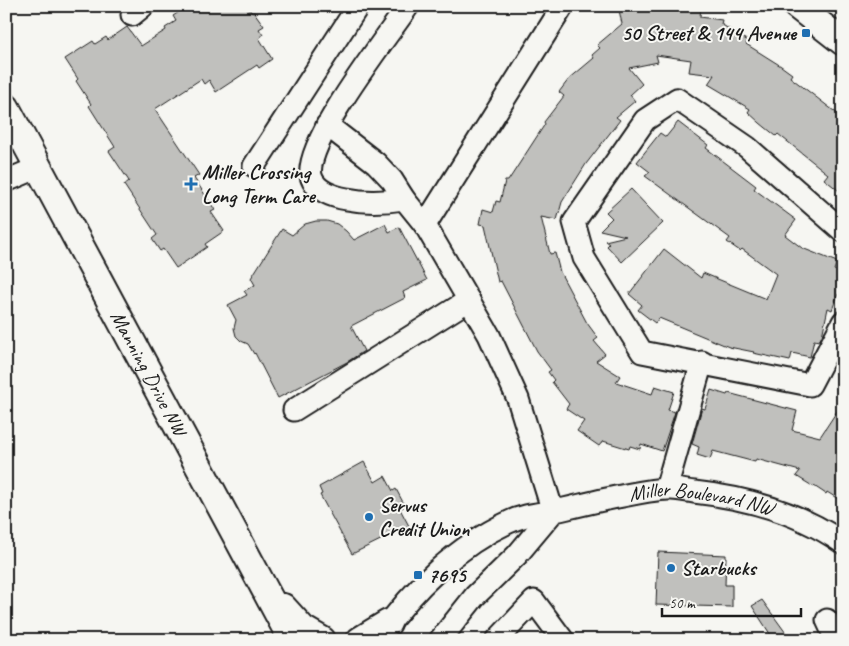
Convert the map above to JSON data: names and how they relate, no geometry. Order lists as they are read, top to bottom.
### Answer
{
  "streets": {
    "main road": ["Manning Drive NW"],
    "street": ["Miller Boulevard NW"]
  },
  "places": {
    "transit": ["50 Street & 144 Avenue", "7695"],
    "health": ["Miller Crossing Long Term Care"],
    "other": ["Servus Credit Union", "Starbucks"]
  },
  "scale_bar": "50 m"
}
